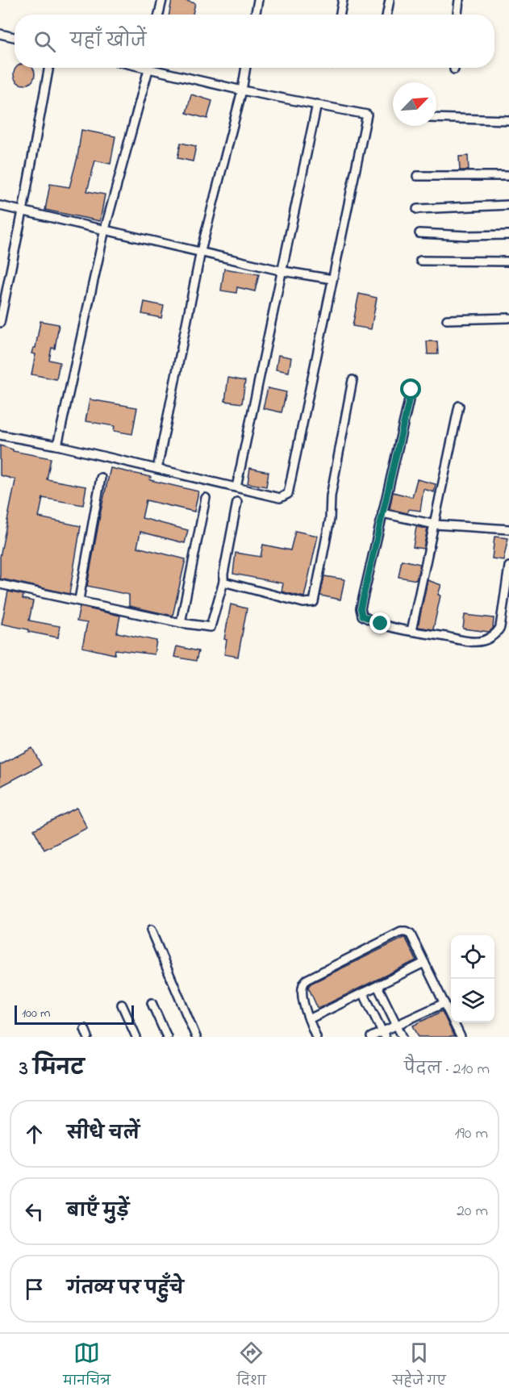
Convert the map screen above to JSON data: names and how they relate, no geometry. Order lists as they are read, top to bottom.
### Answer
{
  "scale_bar": "100 m",
  "north": "top right",
  "page": {
    "search": "यहाँ खोजें",
    "scale": "100 m",
    "heading": ["3 मिनट", "पैदल · 210 m"],
    "list": [
      ["सीधे चलें", "190 m"],
      ["बाएँ मुड़ें", "20 m"],
      "गंतव्य पर पहुँचे"
    ],
    "nav": ["मानचित्र", "दिशा", "सहेजे गए"]
  }
}
